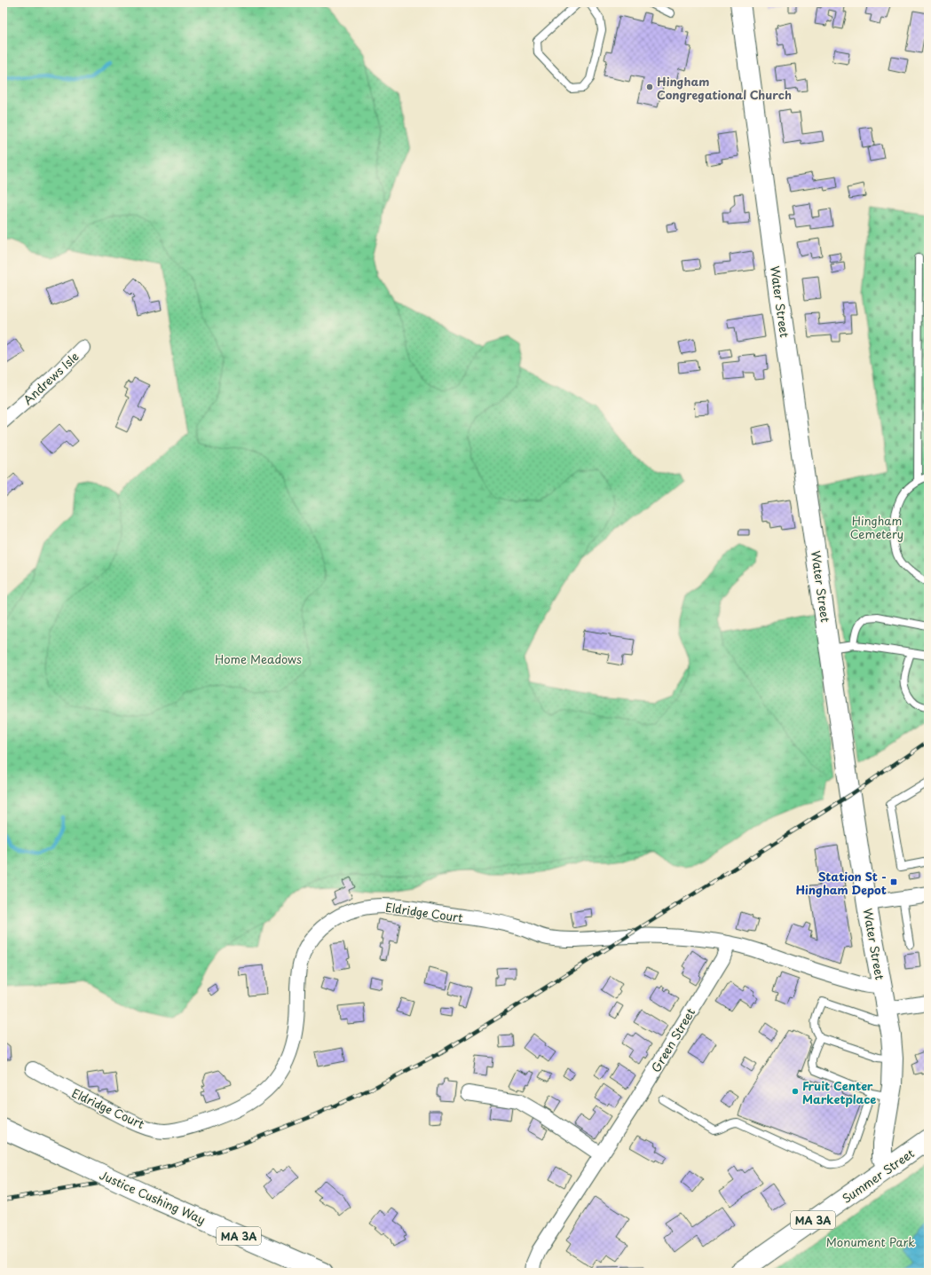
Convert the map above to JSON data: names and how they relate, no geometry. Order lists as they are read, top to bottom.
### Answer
{
  "streets": {
    "main road": [
      "Water Street",
      "Summer Street",
      "Justice Cushing Way",
      "MA 3A"
    ],
    "street": ["Andrews Isle", "Eldridge Court", "Green Street"]
  },
  "crossings": [
    ["Water Street", "Summer Street"],
    ["Eldridge Court", "Green Street"]
  ],
  "parks": ["Hingham Cemetery", "Home Meadows", "Monument Park"],
  "places": {
    "other": ["Hingham Congregational Church", "Fruit Center Marketplace"],
    "transit": ["Station St - Hingham Depot"]
  }
}
